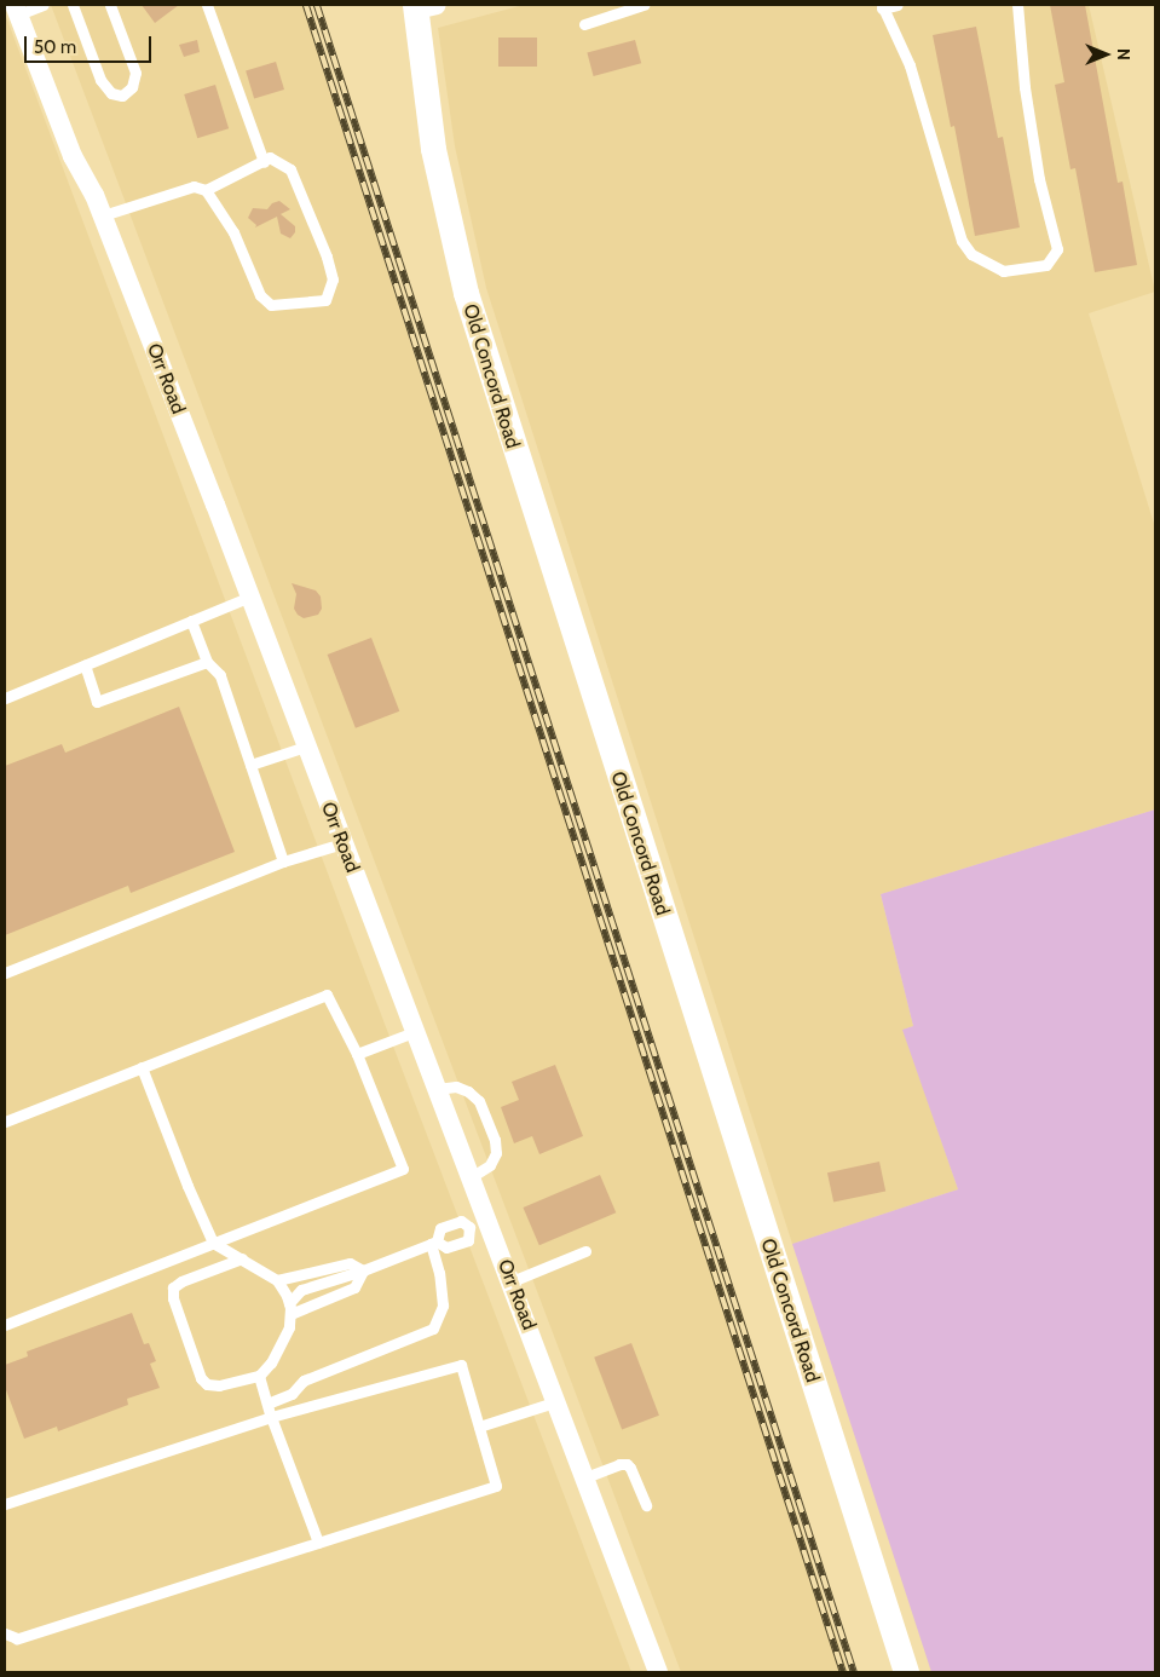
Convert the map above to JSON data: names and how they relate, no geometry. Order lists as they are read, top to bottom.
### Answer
{
  "streets": {
    "street": ["Old Concord Road", "Orr Road"]
  },
  "scale_bar": "50 m",
  "north": "right"
}
